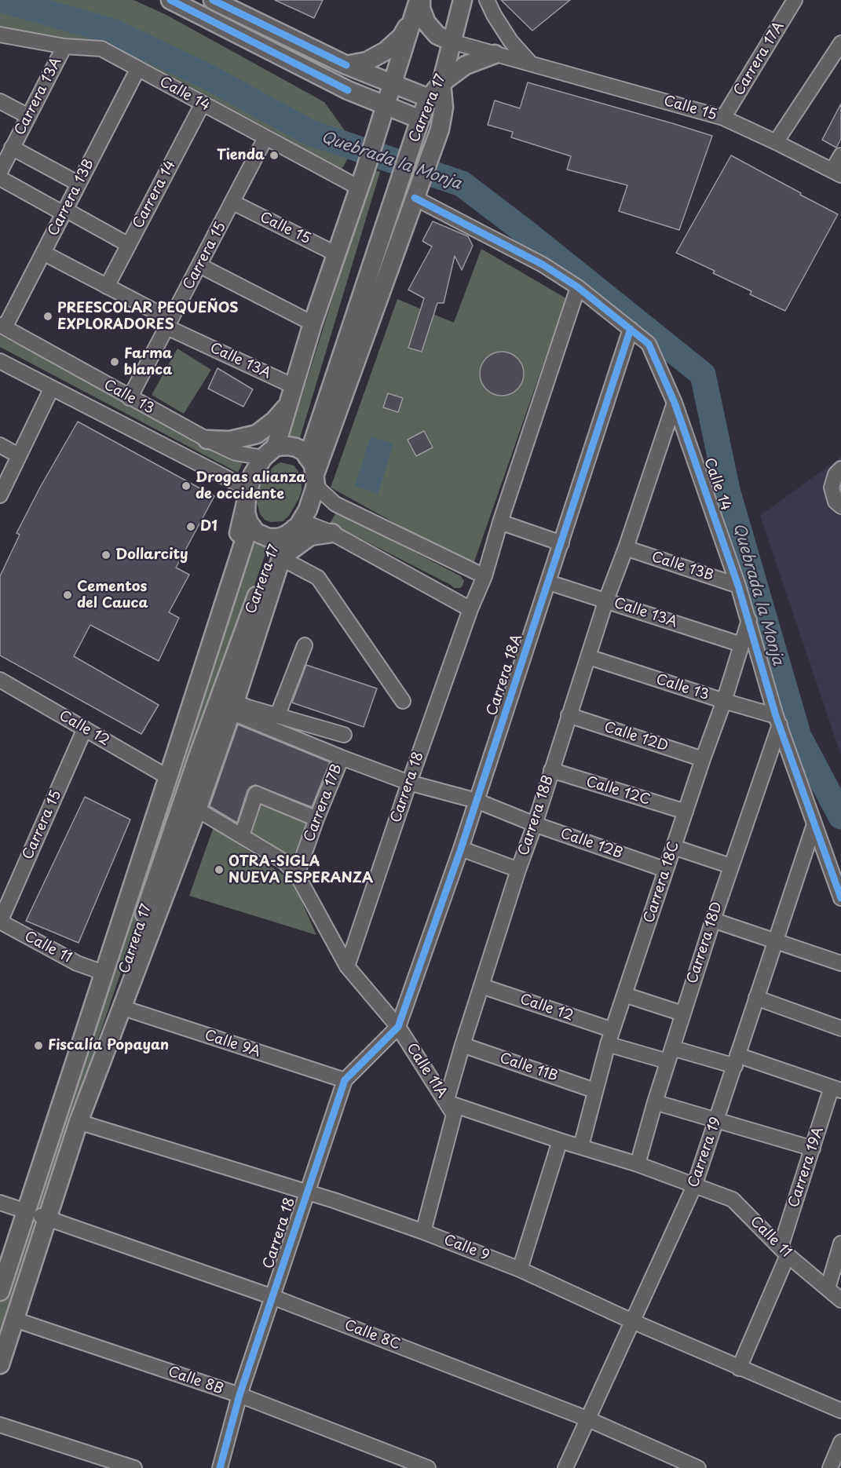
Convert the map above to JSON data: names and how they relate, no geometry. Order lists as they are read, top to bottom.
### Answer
{
  "streets": {
    "main road": ["Carrera 17"],
    "street": [
      "Carrera 17A",
      "Calle 14",
      "Carrera 13A",
      "Calle 15",
      "Carrera 14",
      "Carrera 13B",
      "Carrera 15",
      "Calle 13A",
      "Calle 13",
      "Calle 13B",
      "Carrera 18A",
      "Calle 12",
      "Calle 12D",
      "Carrera 18",
      "Calle 12C",
      "Carrera 17B",
      "Carrera 18B",
      "Calle 12B",
      "Carrera 18C",
      "Carrera 18D",
      "Calle 11",
      "Calle 9A",
      "Calle 11B",
      "Calle 11A",
      "Carrera 19",
      "Carrera 19A",
      "Calle 9",
      "Calle 8C",
      "Calle 8B"
    ]
  },
  "crossings": [
    ["Carrera 17A", "Calle 15"],
    ["Calle 14", "Carrera 13A"],
    ["Calle 14", "Carrera 14"],
    ["Calle 14", "Carrera 13B"],
    ["Calle 14", "Carrera 15"],
    ["Calle 14", "Calle 13"],
    ["Calle 14", "Calle 13B"],
    ["Calle 14", "Carrera 18A"],
    ["Calle 14", "Carrera 18B"],
    ["Calle 14", "Carrera 18C"],
    ["Calle 14", "Carrera 18D"],
    ["Calle 14", "Carrera 19"],
    ["Carrera 17", "Calle 15"],
    ["Carrera 17", "Calle 13"],
    ["Carrera 17", "Calle 12"],
    ["Carrera 17", "Calle 11"],
    ["Carrera 17", "Calle 8C"],
    ["Calle 15", "Carrera 15"],
    ["Carrera 14", "Calle 13A"],
    ["Carrera 13B", "Calle 13A"],
    ["Carrera 13B", "Calle 13"],
    ["Carrera 15", "Calle 13A"],
    ["Carrera 15", "Calle 13"],
    ["Carrera 15", "Calle 12"],
    ["Carrera 15", "Calle 11"],
    ["Calle 13A", "Carrera 18A"],
    ["Calle 13A", "Carrera 18B"],
    ["Calle 13A", "Carrera 18C"],
    ["Calle 13", "Carrera 18B"],
    ["Calle 13", "Carrera 18C"],
    ["Calle 13", "Carrera 18D"],
    ["Calle 13B", "Carrera 18B"],
    ["Carrera 18A", "Carrera 18"],
    ["Carrera 18A", "Calle 12B"],
    ["Carrera 18A", "Calle 11A"],
    ["Calle 12", "Carrera 18B"],
    ["Calle 12", "Carrera 18C"],
    ["Calle 12D", "Carrera 18B"],
    ["Calle 12D", "Carrera 18C"],
    ["Carrera 18", "Calle 12B"],
    ["Carrera 18", "Calle 9A"],
    ["Carrera 18", "Calle 11A"],
    ["Carrera 18", "Calle 9"],
    ["Carrera 18", "Calle 8C"],
    ["Carrera 18", "Calle 8B"],
    ["Calle 12C", "Carrera 18B"],
    ["Calle 12C", "Carrera 18C"],
    ["Carrera 17B", "Calle 11A"],
    ["Carrera 18B", "Calle 12B"],
    ["Carrera 18B", "Calle 11B"],
    ["Carrera 18B", "Calle 11A"],
    ["Calle 12B", "Carrera 18C"],
    ["Carrera 18C", "Calle 11B"],
    ["Carrera 18C", "Calle 11A"],
    ["Carrera 18D", "Calle 11A"],
    ["Calle 11", "Calle 11A"],
    ["Calle 11", "Carrera 19"],
    ["Calle 11", "Carrera 19A"],
    ["Calle 11A", "Carrera 19"],
    ["Carrera 19", "Calle 9"],
    ["Carrera 19", "Calle 8C"],
    ["Carrera 19A", "Calle 9"]
  ],
  "water": ["Quebrada la Monja"],
  "places": [
    "Tienda",
    "PREESCOLAR PEQUEÑOS EXPLORADORES",
    "Farma blanca",
    "Drogas alianza de occidente",
    "D1",
    "Dollarcity",
    "Cementos del Cauca",
    "OTRA-SIGLA NUEVA ESPERANZA",
    "Fiscalía Popayan"
  ]
}
